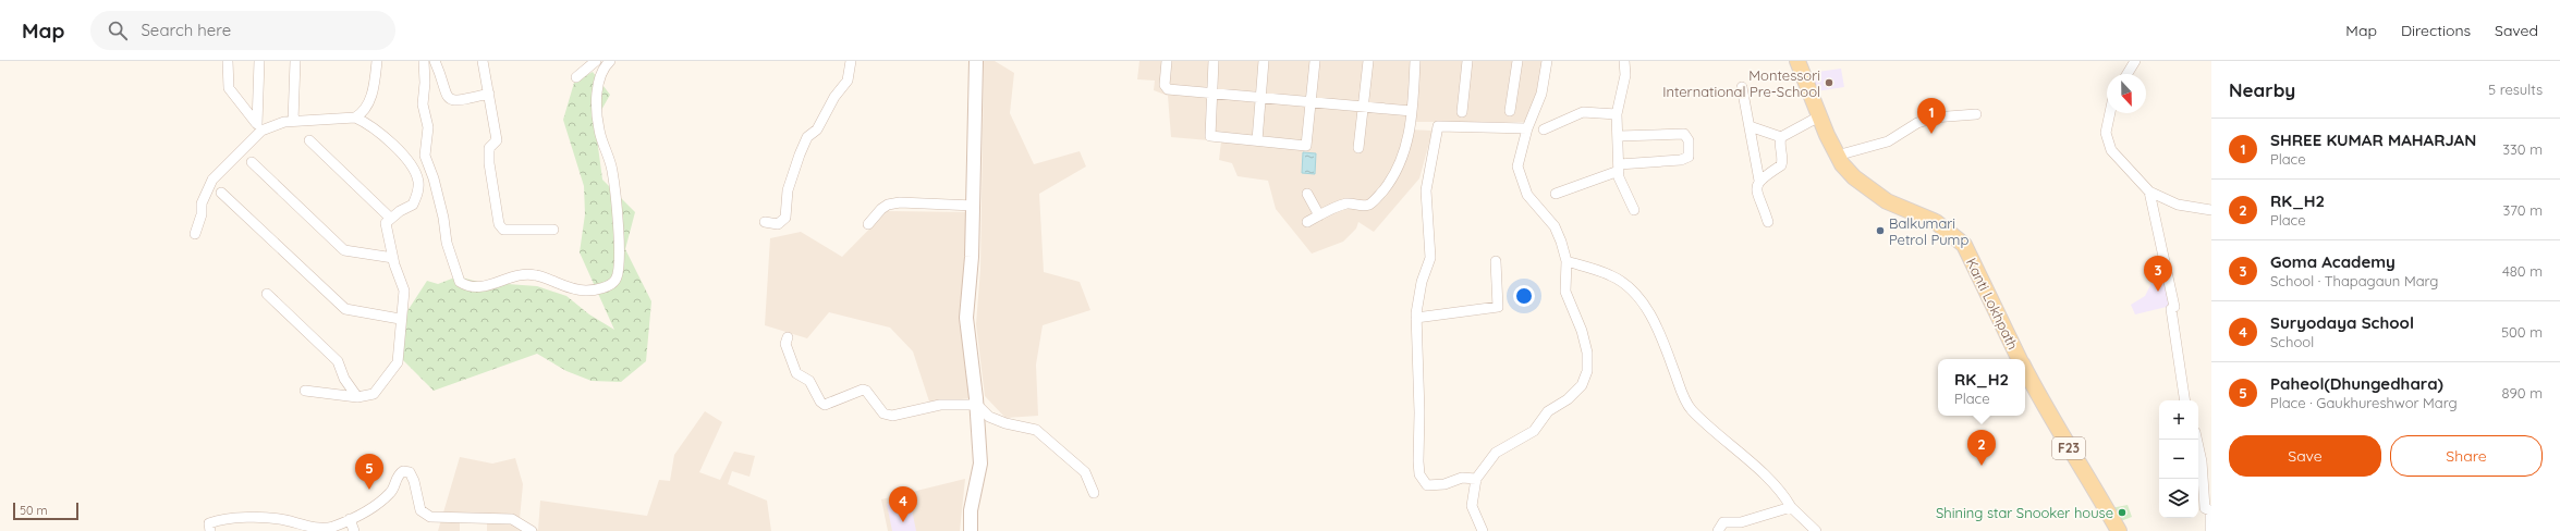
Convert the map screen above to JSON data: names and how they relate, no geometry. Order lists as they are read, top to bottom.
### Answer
{
  "streets": {
    "main road": ["Kanti Lokhpath", "F23"]
  },
  "places": ["Montessori International Pre-School", "Balkumari Petrol Pump", "Shining star Snooker house"],
  "scale_bar": "50 m",
  "north": "bottom",
  "page": {
    "header": "Map",
    "search": "Search here",
    "nav": ["Map", "Directions", "Saved"],
    "heading": ["Nearby", "5 results"],
    "pins": [
      "1",
      "3",
      "2",
      "5",
      "4"
    ],
    "list": [
      {
        "mark": "1",
        "name": "SHREE KUMAR MAHARJAN",
        "note": "Place",
        "value": "330 m"
      },
      {
        "mark": "2",
        "name": "RK_H2",
        "note": "Place",
        "value": "370 m"
      },
      {
        "mark": "3",
        "name": "Goma Academy",
        "note": "School · Thapagaun Marg",
        "value": "480 m"
      },
      {
        "mark": "4",
        "name": "Suryodaya School",
        "note": "School",
        "value": "500 m"
      },
      {
        "mark": "5",
        "name": "Paheol(Dhungedhara)",
        "note": "Place · Gaukhureshwor Marg",
        "value": "890 m"
      }
    ],
    "popup": ["RK_H2", "Place"],
    "map_buttons": ["+", "−"],
    "buttons": ["Save", "Share"],
    "scale": "50 m"
  }
}
